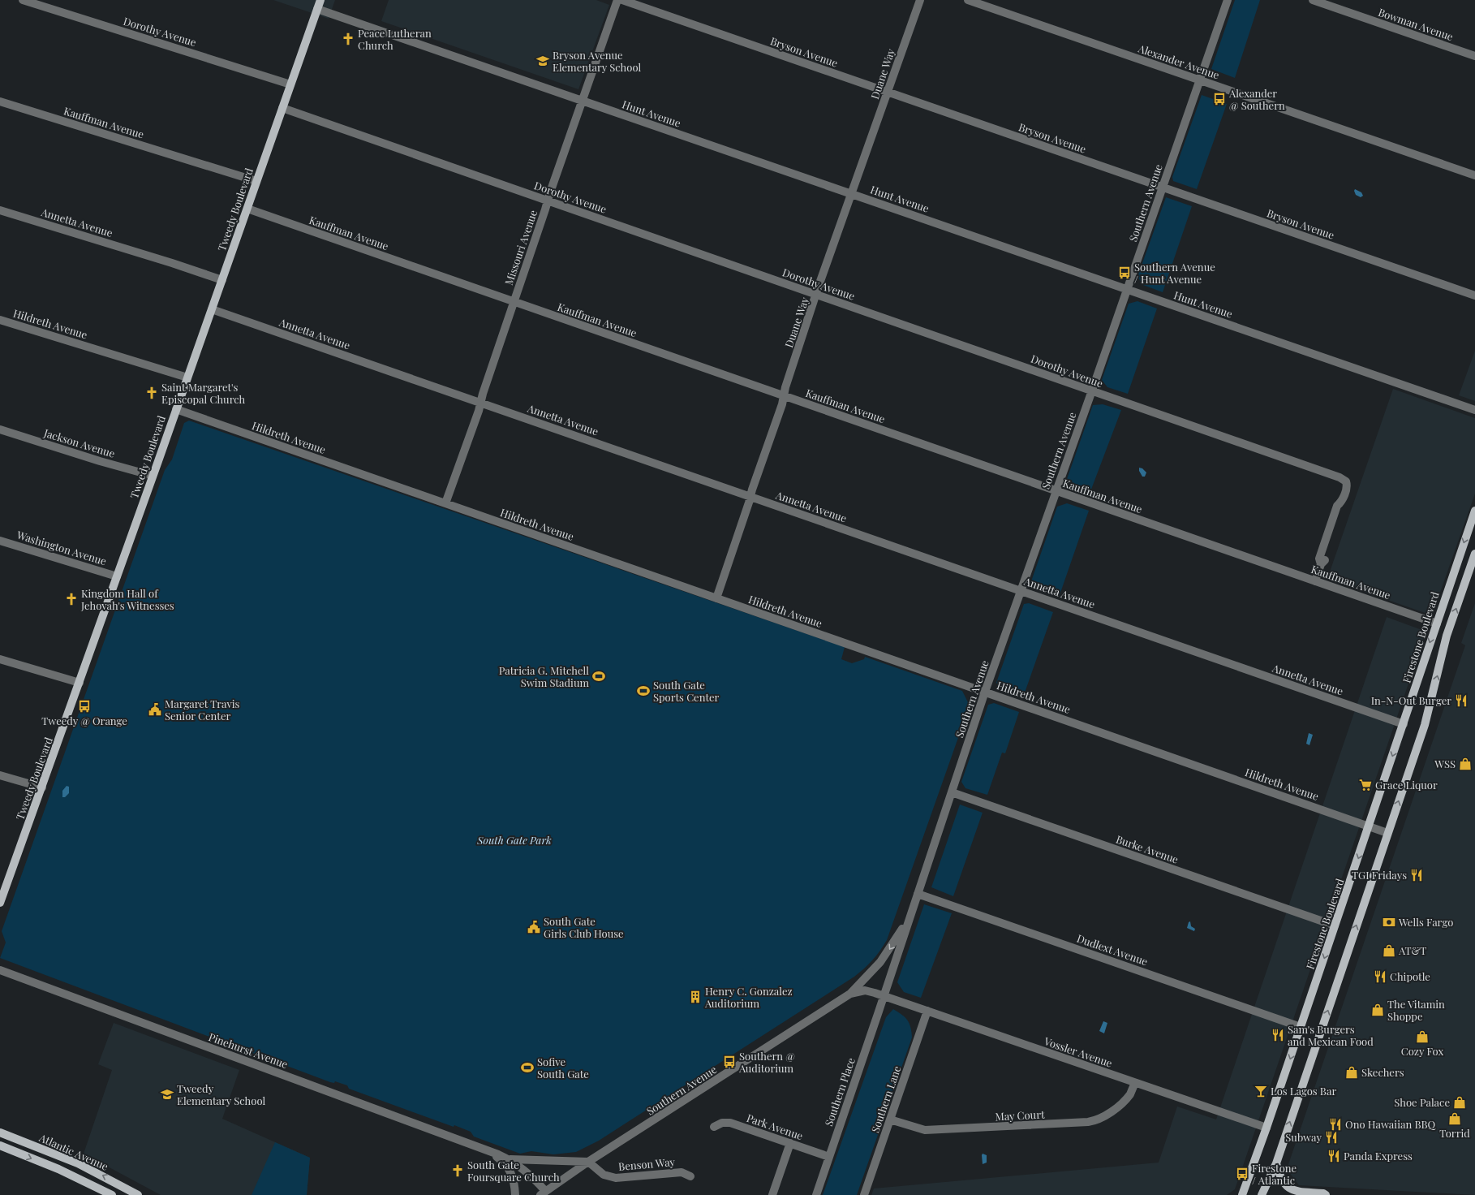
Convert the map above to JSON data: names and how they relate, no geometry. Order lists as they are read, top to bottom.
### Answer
{
  "streets": {
    "main road": ["Tweedy Boulevard", "Firestone Boulevard", "Atlantic Avenue"],
    "street": [
      "Bowman Avenue",
      "Dorothy Avenue",
      "Bryson Avenue",
      "Alexander Avenue",
      "Duane Way",
      "Hunt Avenue",
      "Kauffman Avenue",
      "Southern Avenue",
      "Annetta Avenue",
      "Missouri Avenue",
      "Hildreth Avenue",
      "Jackson Avenue",
      "Washington Avenue",
      "Burke Avenue",
      "Dudlext Avenue",
      "Pinehurst Avenue",
      "Vossler Avenue",
      "Southern Place",
      "Southern Lane",
      "May Court",
      "Park Avenue",
      "Benson Way"
    ]
  },
  "crossings": [
    ["Dorothy Avenue", "Duane Way"],
    ["Dorothy Avenue", "Kauffman Avenue"],
    ["Dorothy Avenue", "Southern Avenue"],
    ["Dorothy Avenue", "Tweedy Boulevard"],
    ["Dorothy Avenue", "Missouri Avenue"],
    ["Bryson Avenue", "Duane Way"],
    ["Bryson Avenue", "Southern Avenue"],
    ["Alexander Avenue", "Southern Avenue"],
    ["Duane Way", "Hunt Avenue"],
    ["Duane Way", "Kauffman Avenue"],
    ["Duane Way", "Annetta Avenue"],
    ["Duane Way", "Hildreth Avenue"],
    ["Hunt Avenue", "Southern Avenue"],
    ["Hunt Avenue", "Tweedy Boulevard"],
    ["Hunt Avenue", "Missouri Avenue"],
    ["Kauffman Avenue", "Southern Avenue"],
    ["Kauffman Avenue", "Tweedy Boulevard"],
    ["Kauffman Avenue", "Missouri Avenue"],
    ["Kauffman Avenue", "Firestone Boulevard"],
    ["Southern Avenue", "Annetta Avenue"],
    ["Southern Avenue", "Hildreth Avenue"],
    ["Southern Avenue", "Burke Avenue"],
    ["Southern Avenue", "Dudlext Avenue"],
    ["Southern Avenue", "Pinehurst Avenue"],
    ["Southern Avenue", "Vossler Avenue"],
    ["Southern Avenue", "Southern Place"],
    ["Southern Avenue", "Benson Way"],
    ["Tweedy Boulevard", "Annetta Avenue"],
    ["Tweedy Boulevard", "Hildreth Avenue"],
    ["Tweedy Boulevard", "Jackson Avenue"],
    ["Tweedy Boulevard", "Washington Avenue"],
    ["Annetta Avenue", "Missouri Avenue"],
    ["Annetta Avenue", "Firestone Boulevard"],
    ["Missouri Avenue", "Hildreth Avenue"],
    ["Hildreth Avenue", "Firestone Boulevard"],
    ["Firestone Boulevard", "Burke Avenue"],
    ["Firestone Boulevard", "Dudlext Avenue"],
    ["Firestone Boulevard", "Vossler Avenue"],
    ["Pinehurst Avenue", "Benson Way"],
    ["Vossler Avenue", "Southern Place"],
    ["Vossler Avenue", "Southern Lane"],
    ["Vossler Avenue", "May Court"],
    ["Southern Place", "Park Avenue"],
    ["Southern Lane", "May Court"]
  ],
  "parks": ["South Gate Park"],
  "places": {
    "church": [
      "Peace Lutheran Church",
      "Saint Margaret's Episcopal Church",
      "Kingdom Hall of Jehovah's Witnesses",
      "South Gate Foursquare Church"
    ],
    "school or university": ["Bryson Avenue Elementary School", "Tweedy Elementary School"],
    "bus stop": [
      "Alexander @ Southern",
      "Southern Avenue / Hunt Avenue",
      "Tweedy @ Orange",
      "Southern @ Auditorium",
      "Firestone / Atlantic"
    ],
    "sports": ["Patricia G. Mitchell Swim Stadium", "South Gate Sports Center", "Sofive South Gate"],
    "restaurant": [
      "In-N-Out Burger",
      "TGI Fridays",
      "Chipotle",
      "Sam's Burgers and Mexican Food",
      "Ono Hawaiian BBQ",
      "Subway",
      "Panda Express"
    ],
    "public building": ["Margaret Travis Senior Center", "South Gate Girls Club House"],
    "shop": [
      "WSS",
      "AT&T",
      "The Vitamin Shoppe",
      "Cozy Fox",
      "Skechers",
      "Shoe Palace",
      "Torrid"
    ],
    "supermarket": ["Grace Liquor"],
    "bank": ["Wells Fargo"],
    "building": ["Henry C. Gonzalez Auditorium"],
    "bar": ["Los Lagos Bar"]
  }
}
